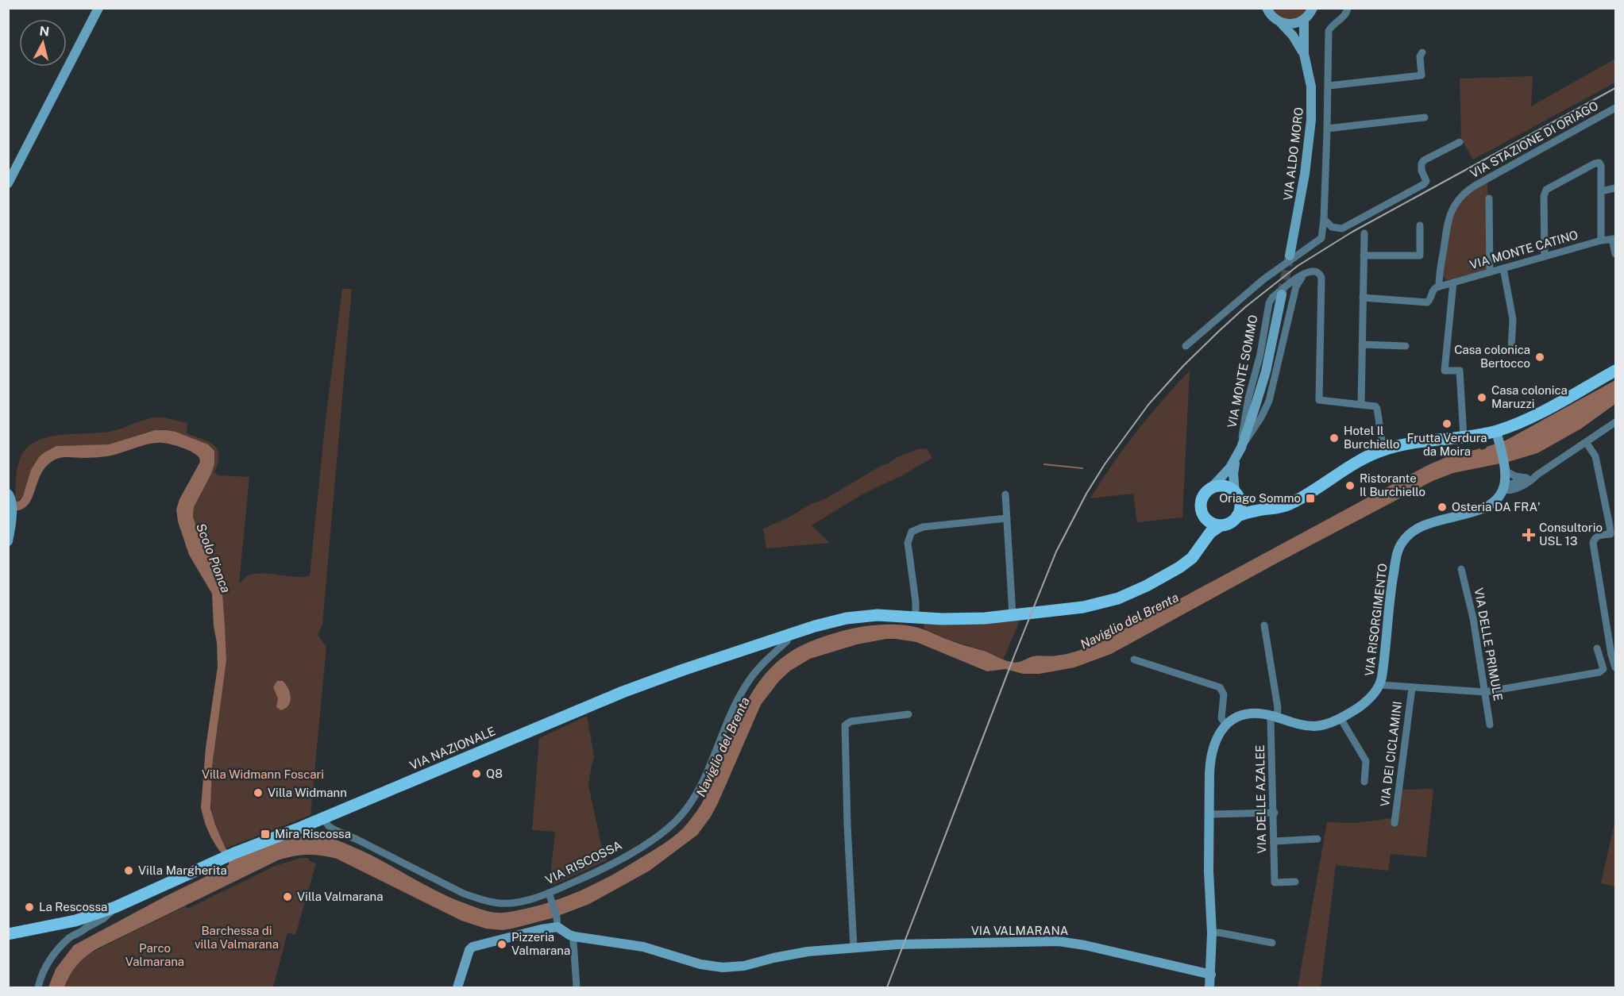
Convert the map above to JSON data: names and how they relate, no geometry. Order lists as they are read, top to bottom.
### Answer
{
  "streets": {
    "main road": ["VIA NAZIONALE"],
    "street": [
      "VIA STAZIONE DI ORIAGO",
      "VIA ALDO MORO",
      "VIA MONTE CATINO",
      "VIA MONTE SOMMO",
      "VIA RISORGIMENTO",
      "VIA DELLE PRIMULE",
      "VIA DEI CICLAMINI",
      "VIA DELLE AZALEE",
      "VIA RISCOSSA",
      "VIA VALMARANA"
    ]
  },
  "crossings": [
    ["VIA STAZIONE DI ORIAGO", "VIA MONTE CATINO"],
    ["VIA RISORGIMENTO", "VIA DELLE AZALEE"],
    ["VIA NAZIONALE", "VIA RISCOSSA"]
  ],
  "water": ["Scolo Pionca", "Naviglio del Brenta"],
  "parks": ["Villa Widmann Foscari", "Barchessa di villa Valmarana", "Parco Valmarana"],
  "places": {
    "other": [
      "Casa colonica Bertocco",
      "Casa colonica Maruzzi",
      "Frutta Verdura da Moira",
      "Hotel Il Burchiello",
      "Ristorante Il Burchiello",
      "Osteria DA FRA'",
      "Q8",
      "Villa Widmann",
      "Villa Margherita",
      "Villa Valmarana",
      "La Rescossa",
      "Pizzeria Valmarana"
    ],
    "transit": ["Oriago Sommo", "Mira Riscossa"],
    "health": ["Consultorio USL 13"]
  },
  "north": "top"
}
